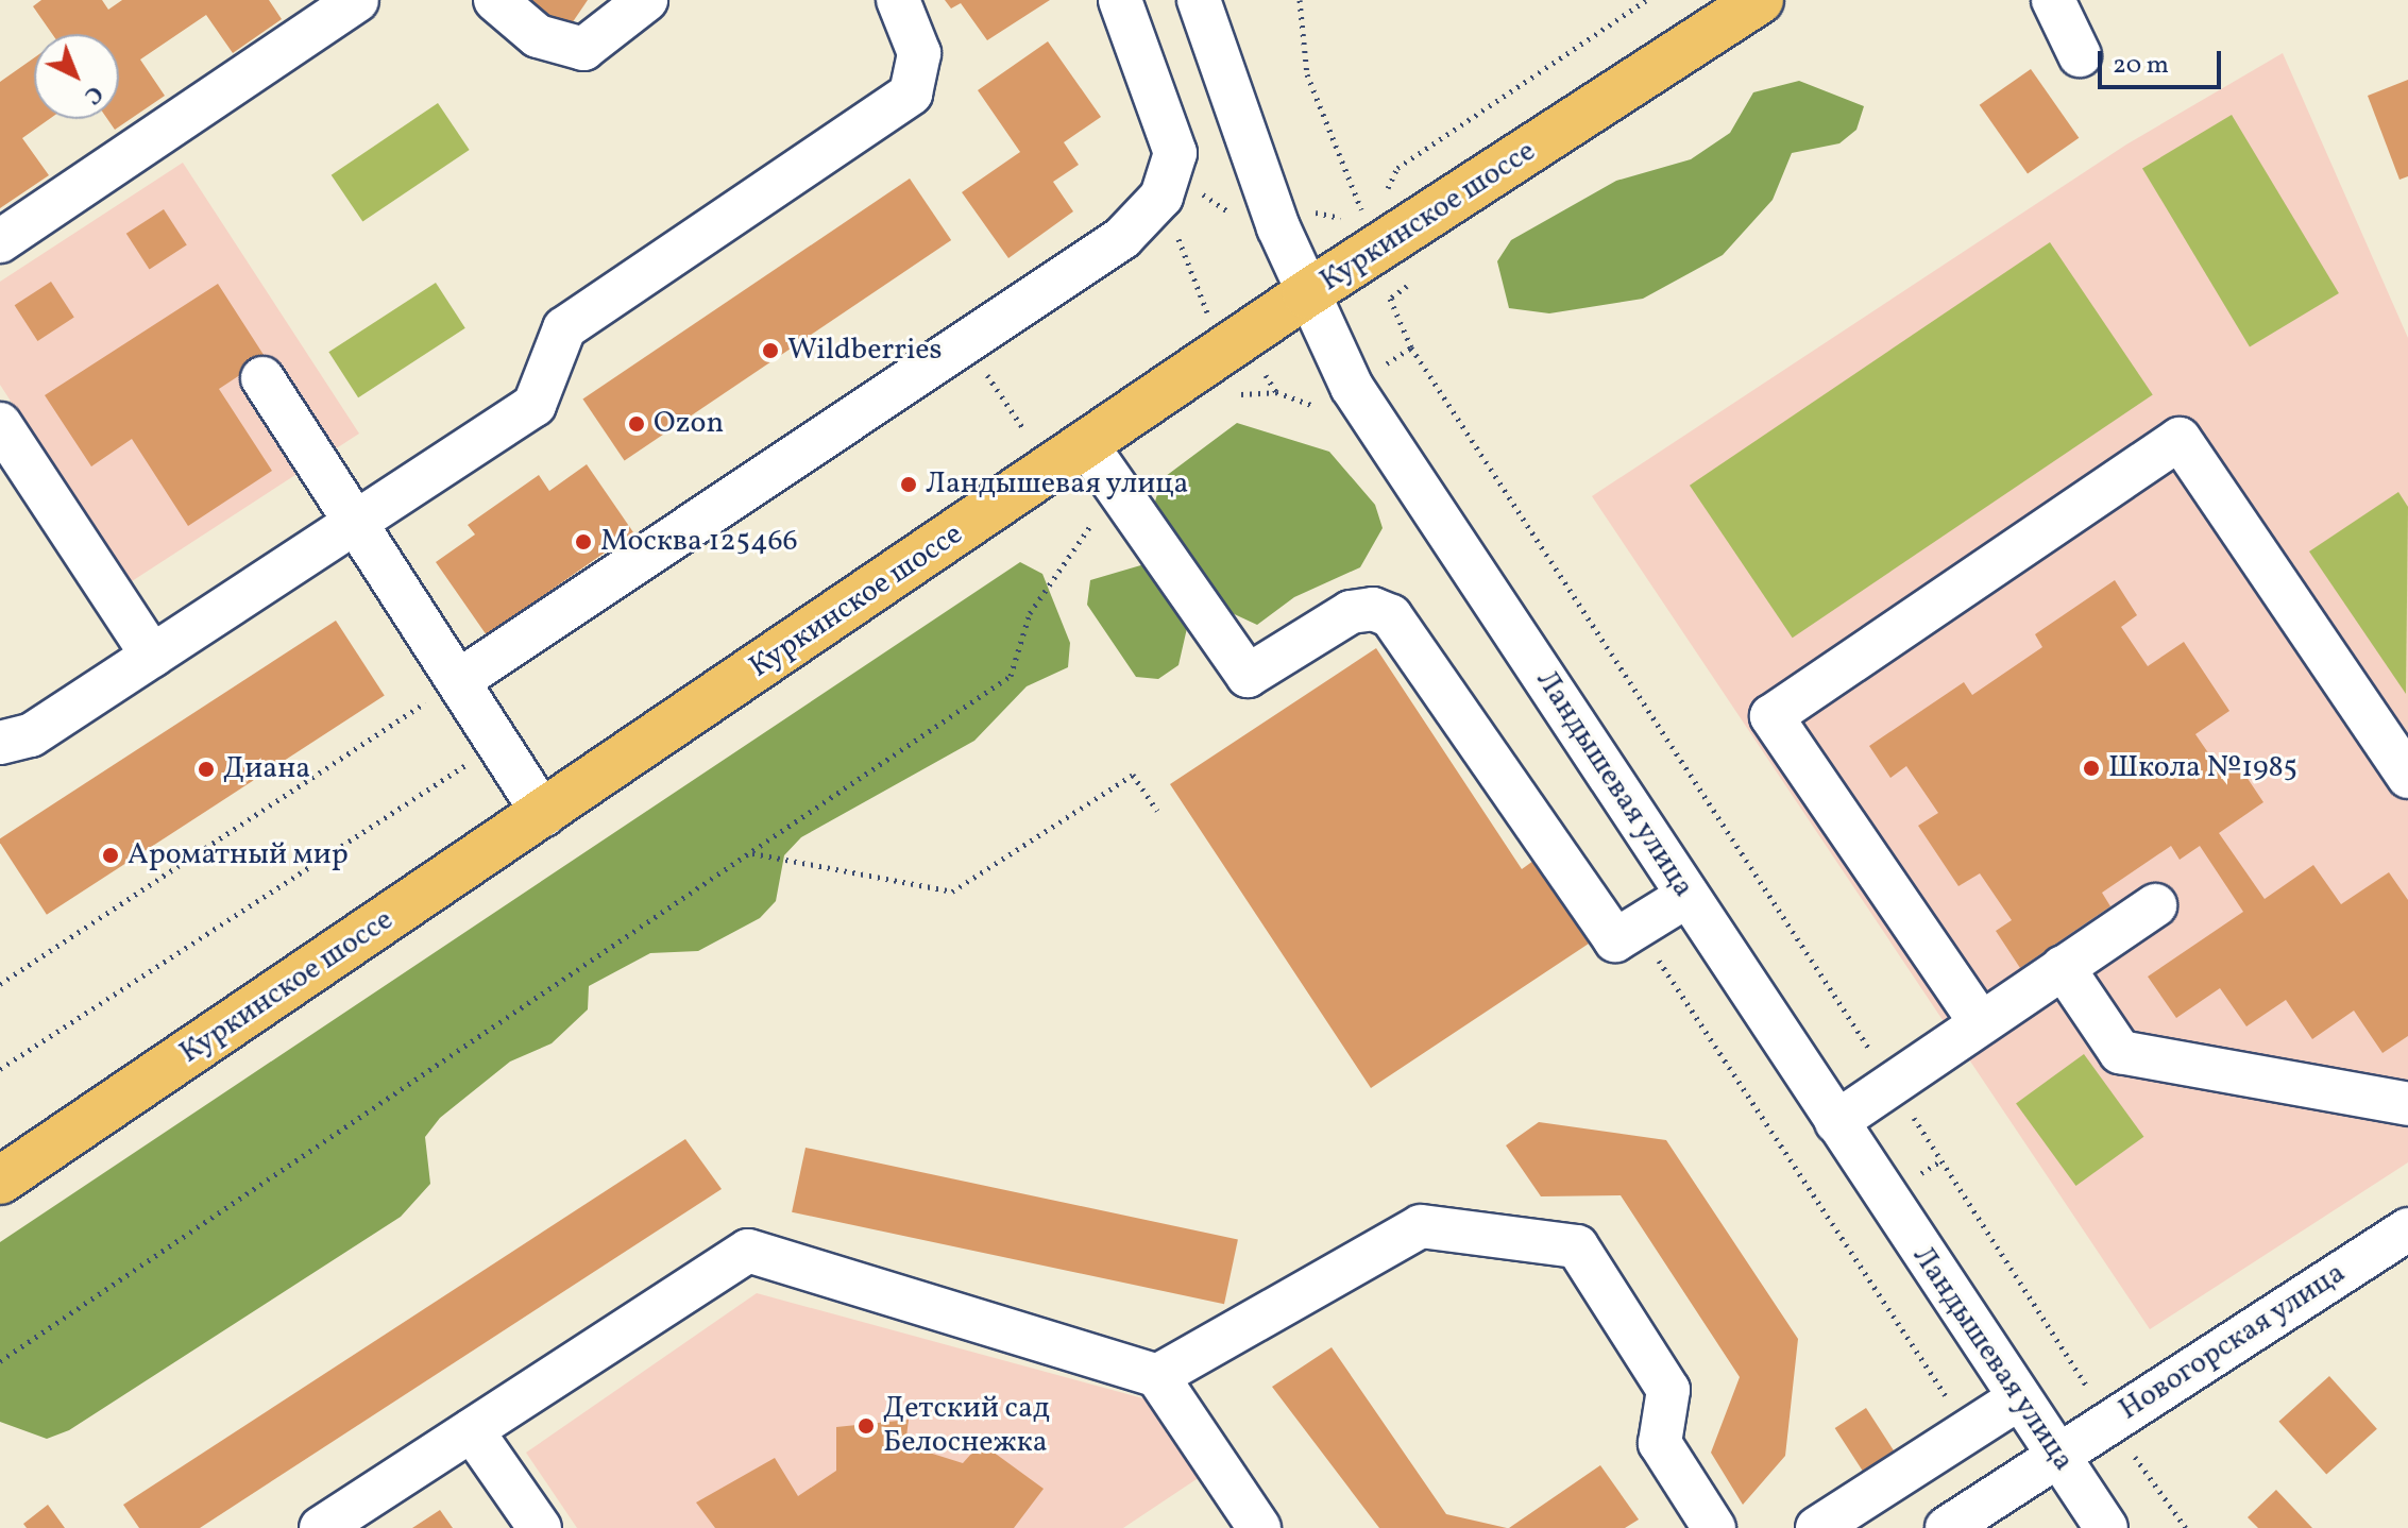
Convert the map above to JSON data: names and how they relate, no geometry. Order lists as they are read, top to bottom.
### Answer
{
  "streets": {
    "main road": ["Куркинское шоссе"],
    "street": ["Ландышевая улица", "Новогорская улица"]
  },
  "crossings": [
    ["Куркинское шоссе", "Ландышевая улица"],
    ["Ландышевая улица", "Новогорская улица"]
  ],
  "places": [
    "Wildberries",
    "Ozon",
    "Ландышевая улица",
    "Москва 125466",
    "Школа №1985",
    "Диана",
    "Ароматный мир",
    "Детский сад Белоснежка"
  ],
  "scale_bar": "20 m",
  "north": "bottom right"
}
